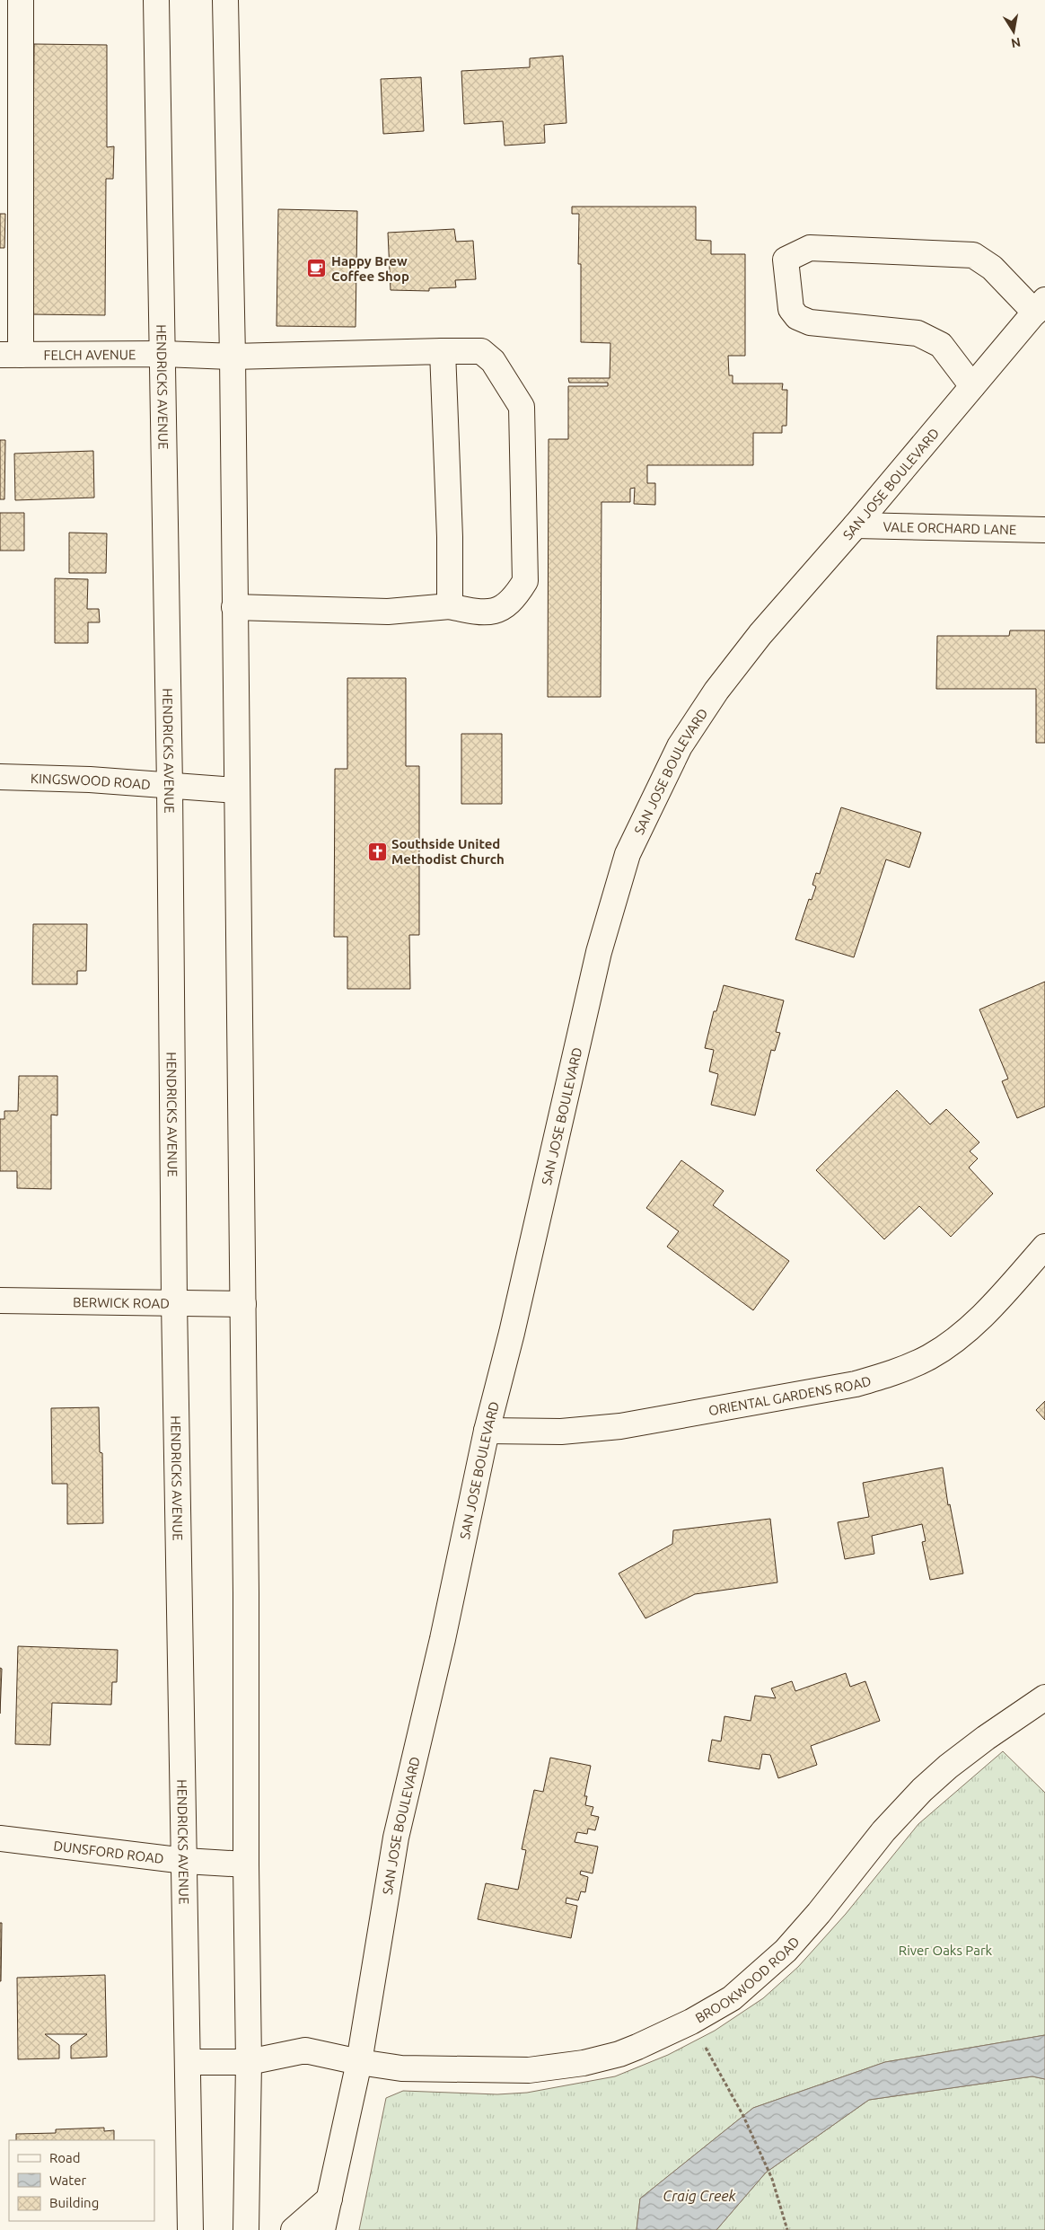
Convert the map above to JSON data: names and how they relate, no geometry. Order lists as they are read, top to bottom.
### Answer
{
  "streets": {
    "street": [
      "FELCH AVENUE",
      "HENDRICKS AVENUE",
      "SAN JOSE BOULEVARD",
      "VALE ORCHARD LANE",
      "KINGSWOOD ROAD",
      "BERWICK ROAD",
      "ORIENTAL GARDENS ROAD",
      "DUNSFORD ROAD",
      "BROOKWOOD ROAD"
    ]
  },
  "crossings": [
    ["FELCH AVENUE", "HENDRICKS AVENUE"],
    ["HENDRICKS AVENUE", "KINGSWOOD ROAD"],
    ["HENDRICKS AVENUE", "BERWICK ROAD"],
    ["HENDRICKS AVENUE", "DUNSFORD ROAD"],
    ["SAN JOSE BOULEVARD", "VALE ORCHARD LANE"],
    ["SAN JOSE BOULEVARD", "ORIENTAL GARDENS ROAD"],
    ["SAN JOSE BOULEVARD", "BROOKWOOD ROAD"]
  ],
  "water": ["Craig Creek"],
  "parks": ["River Oaks Park"],
  "places": {
    "cafe": ["Happy Brew Coffee Shop"],
    "church": ["Southside United Methodist Church"]
  },
  "legend": ["Road", "Water", "Building"],
  "north": "bottom"
}
